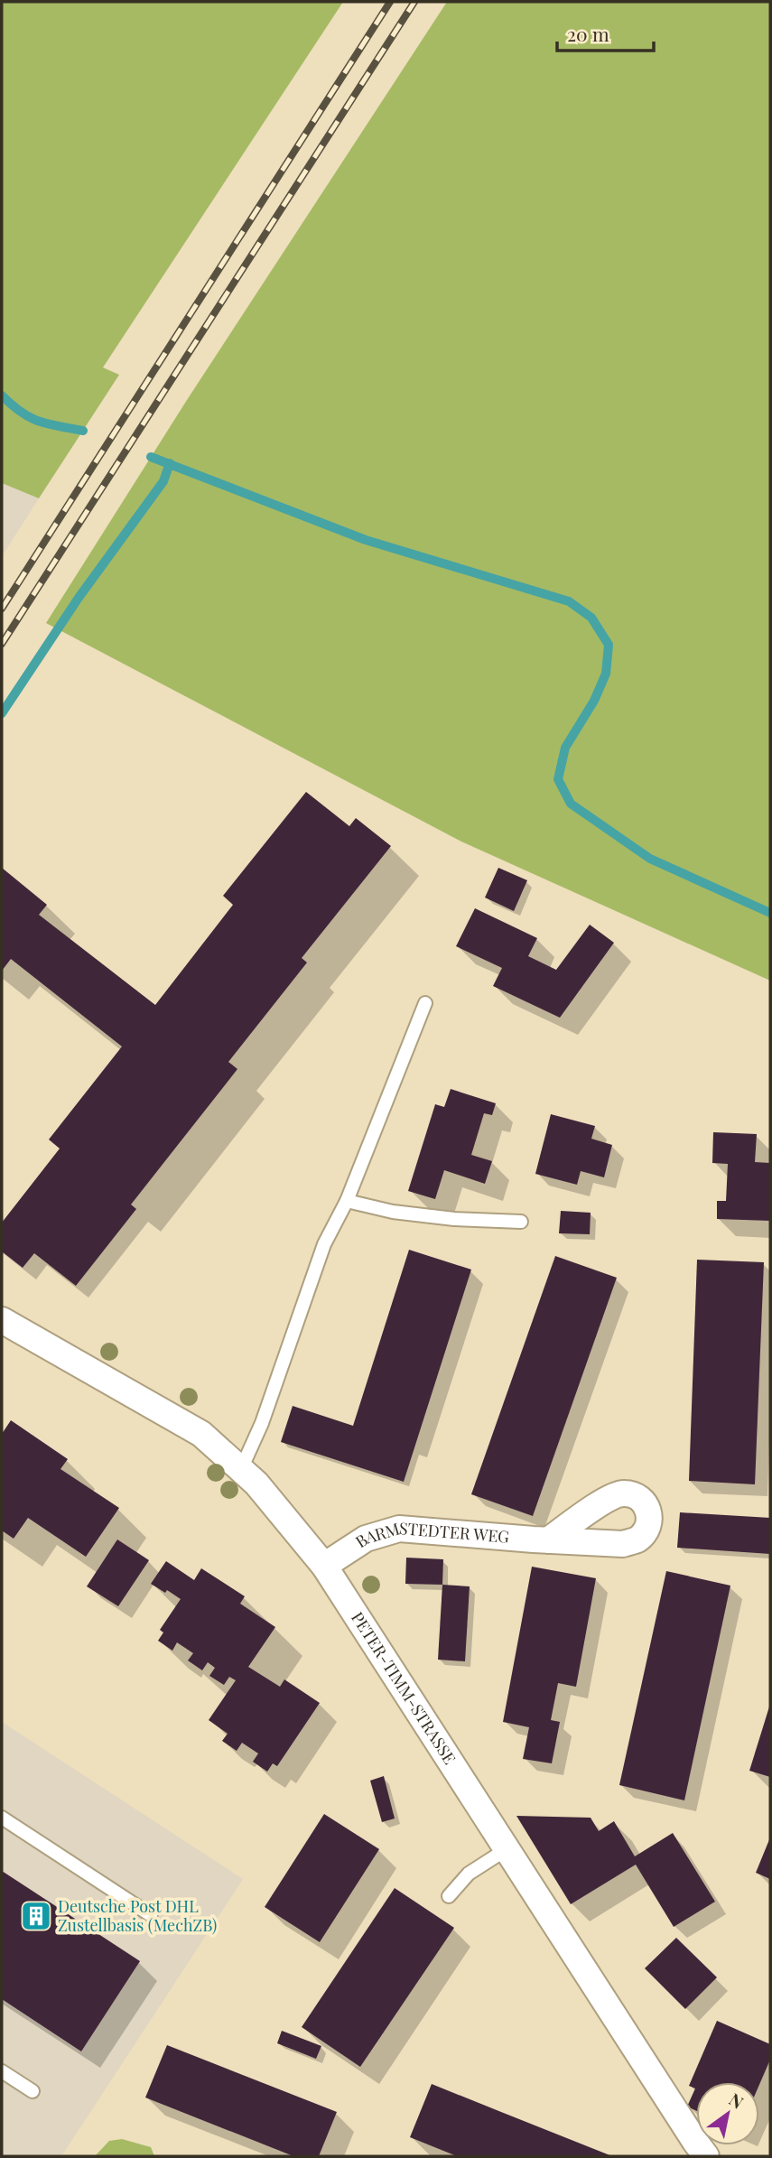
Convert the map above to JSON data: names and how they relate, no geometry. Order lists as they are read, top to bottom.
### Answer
{
  "streets": {
    "street": ["BARMSTEDTER WEG", "PETER-TIMM-STRASSE"]
  },
  "crossings": [
    ["BARMSTEDTER WEG", "PETER-TIMM-STRASSE"]
  ],
  "places": {
    "building": ["Deutsche Post DHL Zustellbasis (MechZB)"]
  },
  "scale_bar": "20 m",
  "north": "top right"
}
